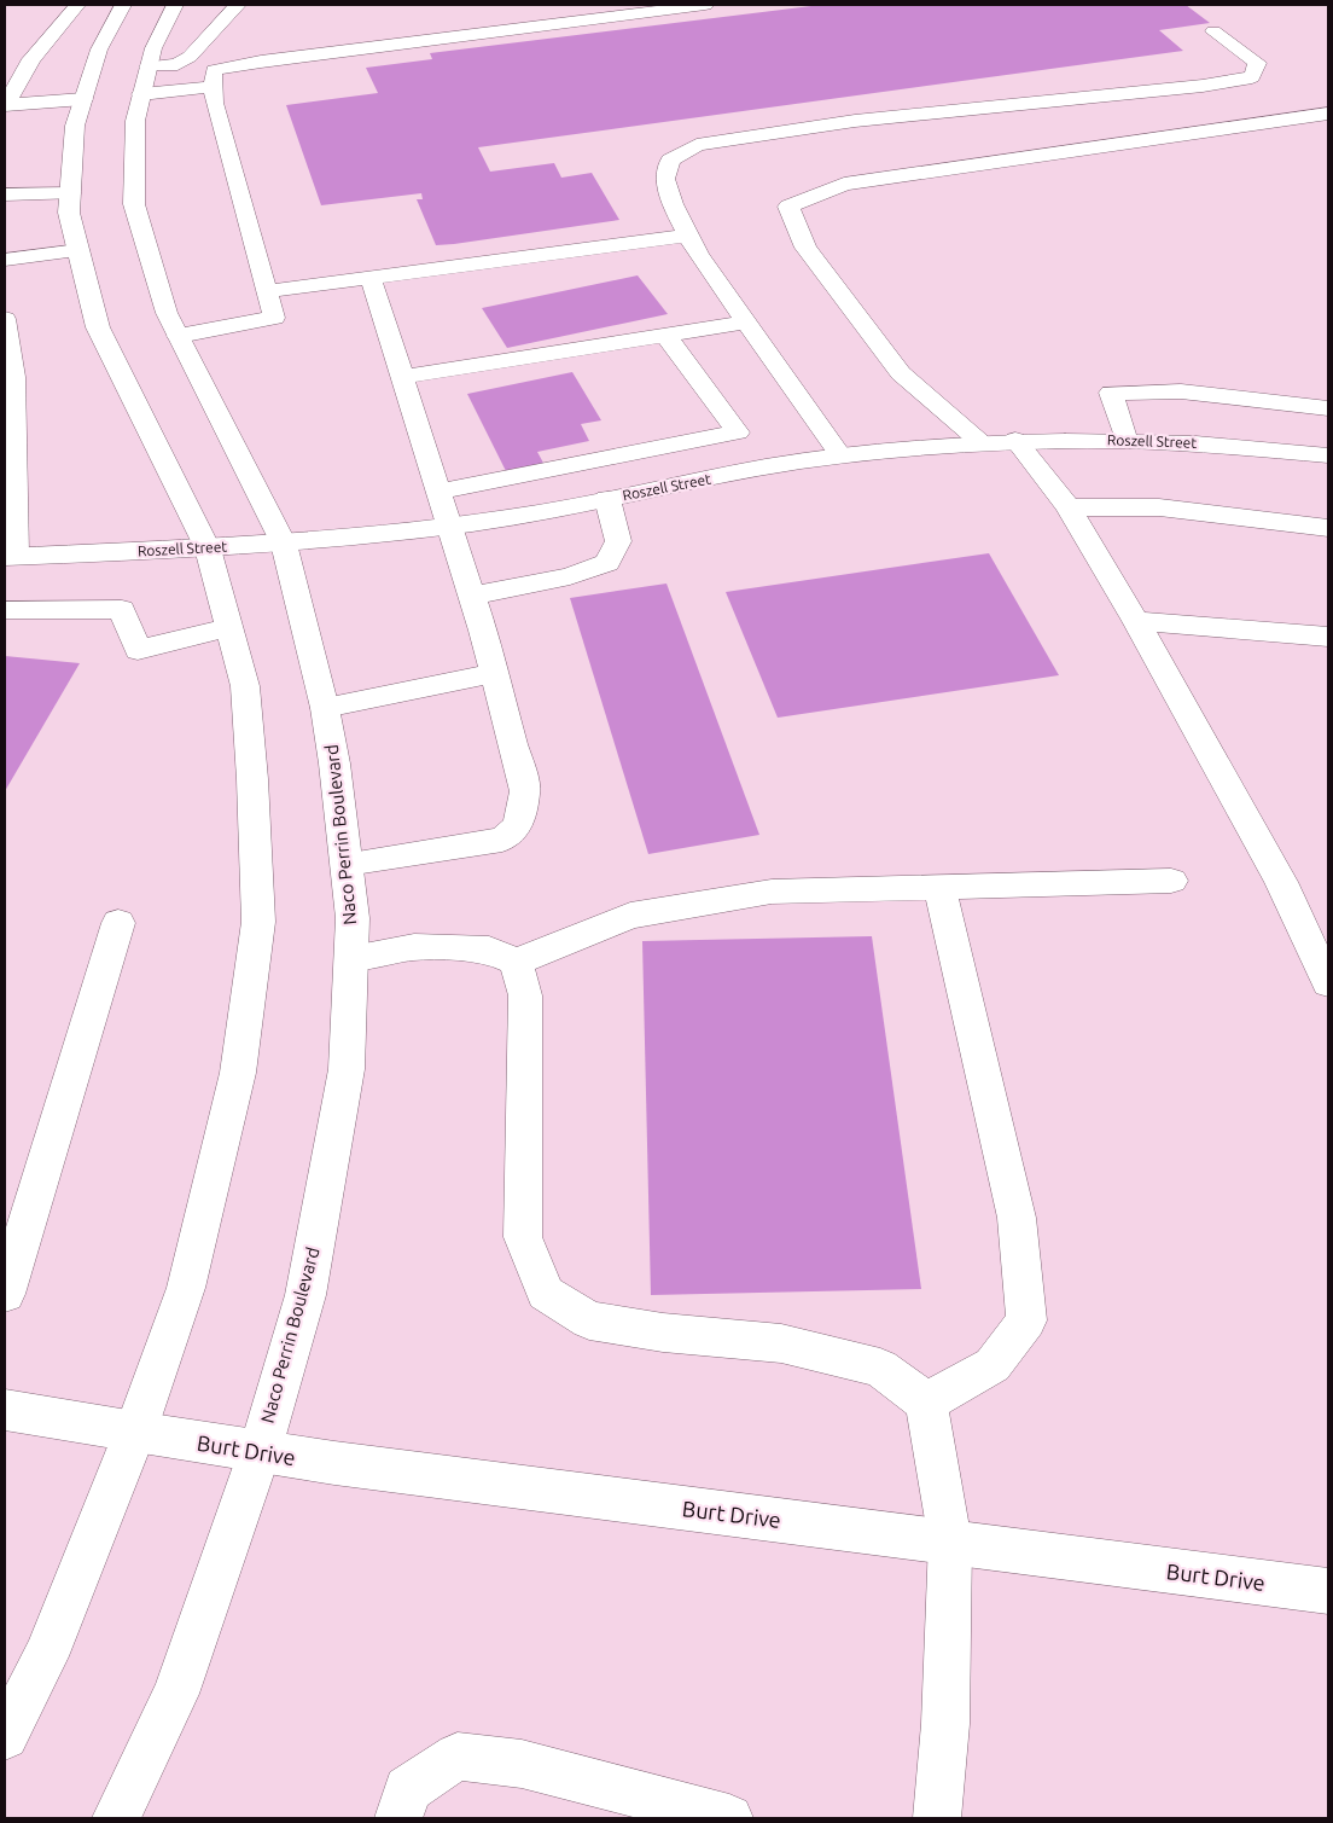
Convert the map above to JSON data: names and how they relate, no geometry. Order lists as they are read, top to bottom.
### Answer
{
  "streets": {
    "main road": ["Roszell Street", "Naco Perrin Boulevard", "Burt Drive"]
  },
  "crossings": [
    ["Roszell Street", "Naco Perrin Boulevard"],
    ["Naco Perrin Boulevard", "Burt Drive"]
  ]
}
